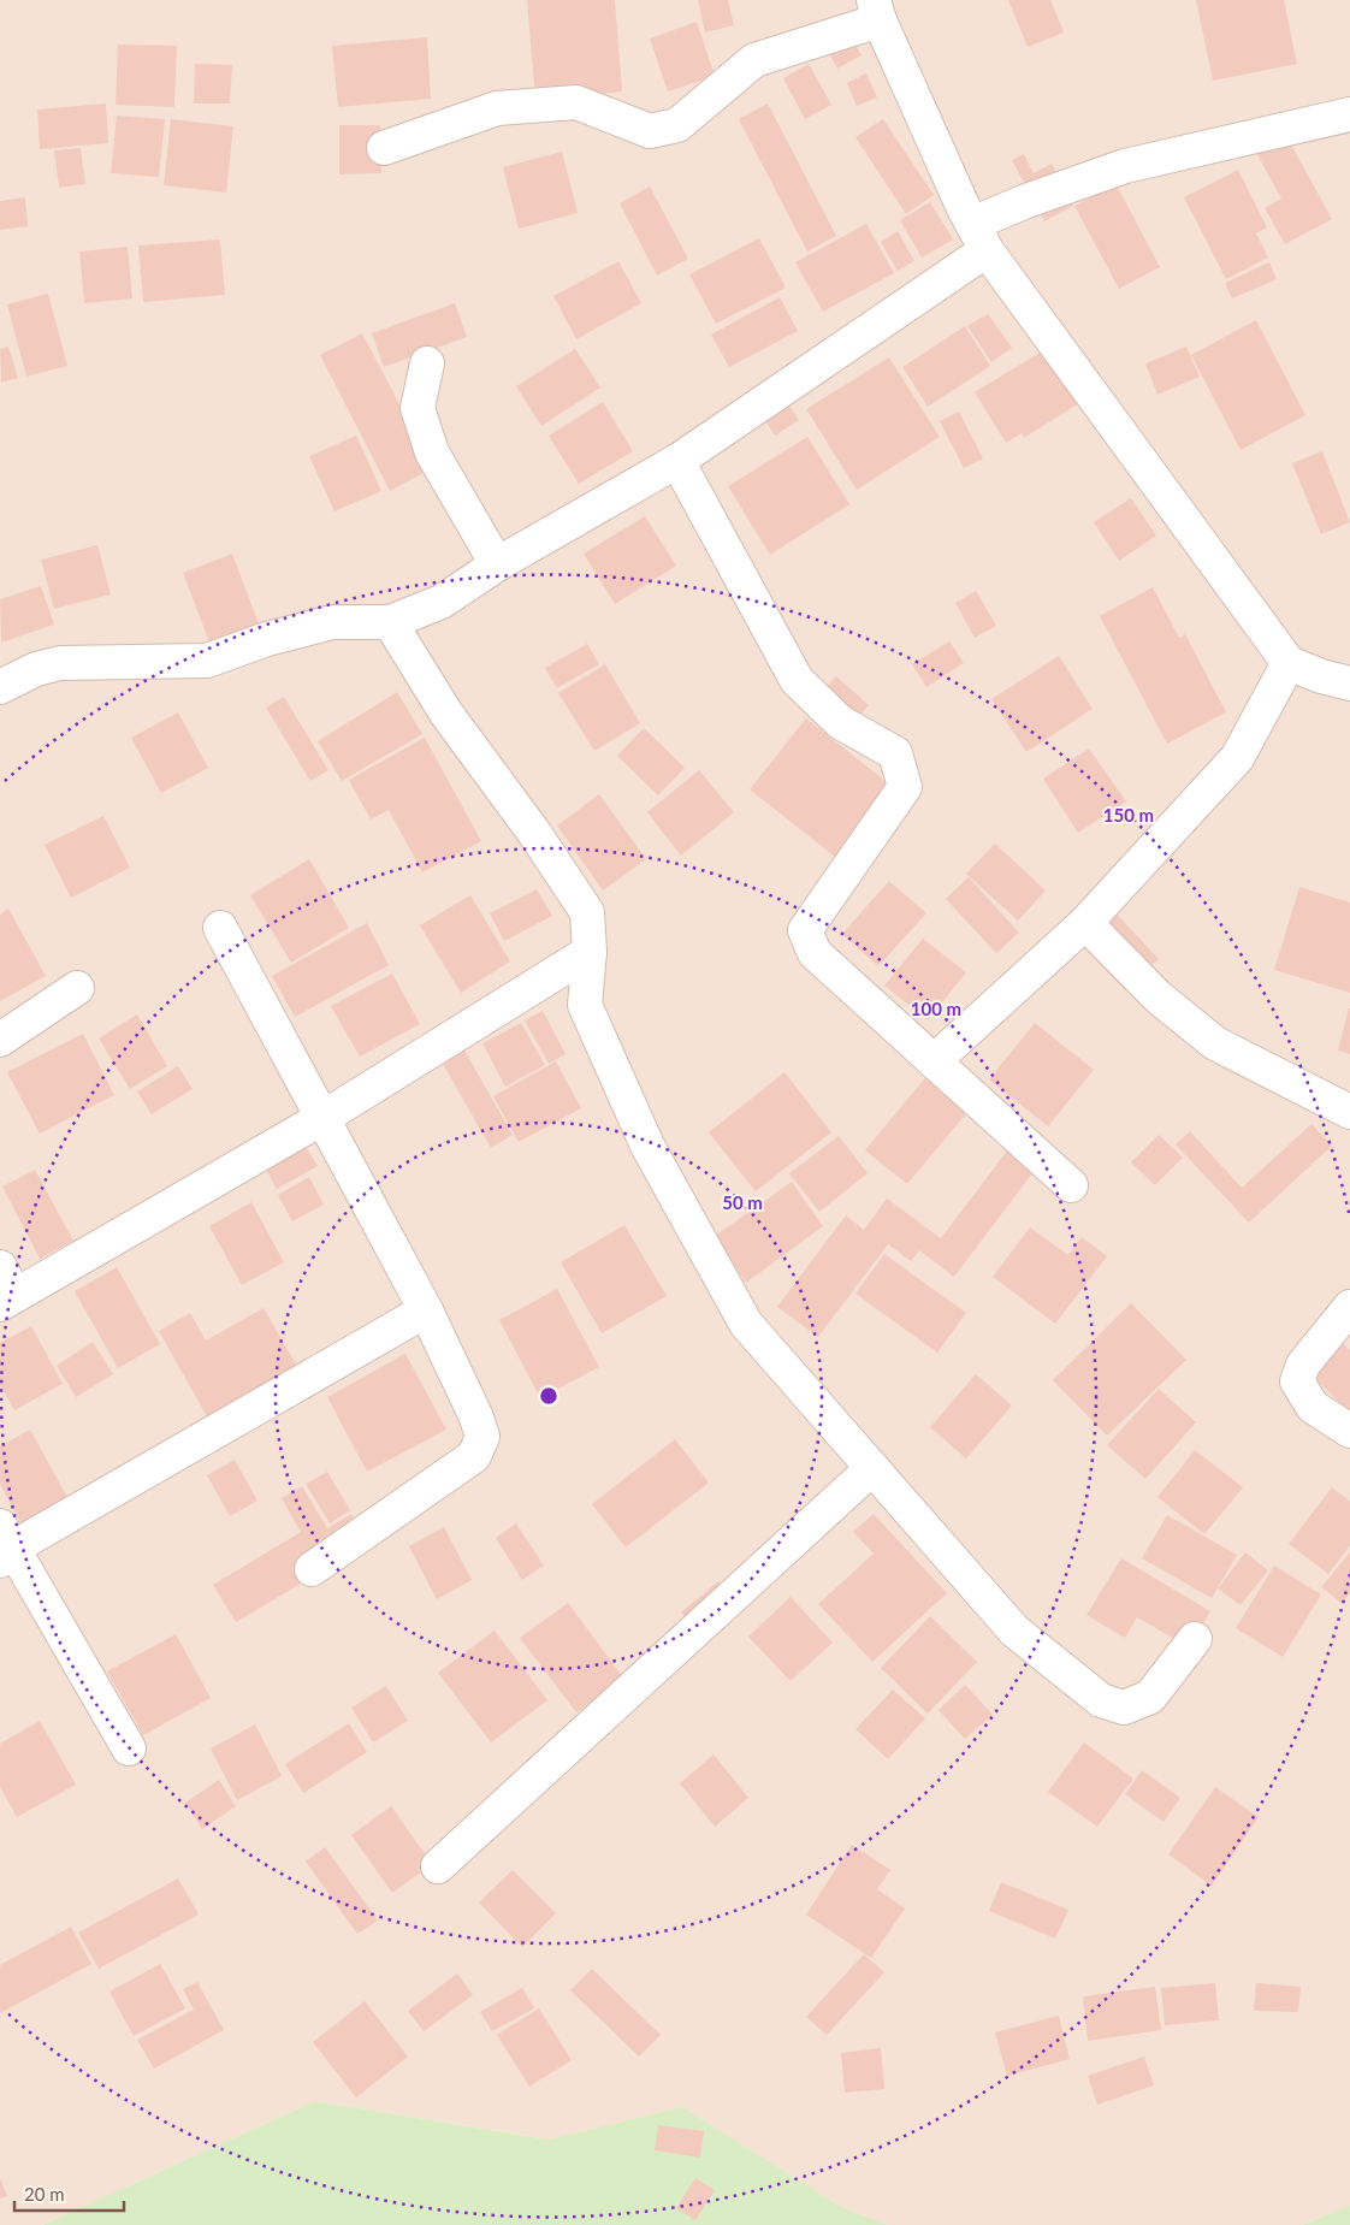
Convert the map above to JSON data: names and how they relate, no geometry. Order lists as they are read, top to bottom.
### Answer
{
  "scale_bar": "20 m",
  "rings": ["150 m", "100 m", "50 m"]
}
